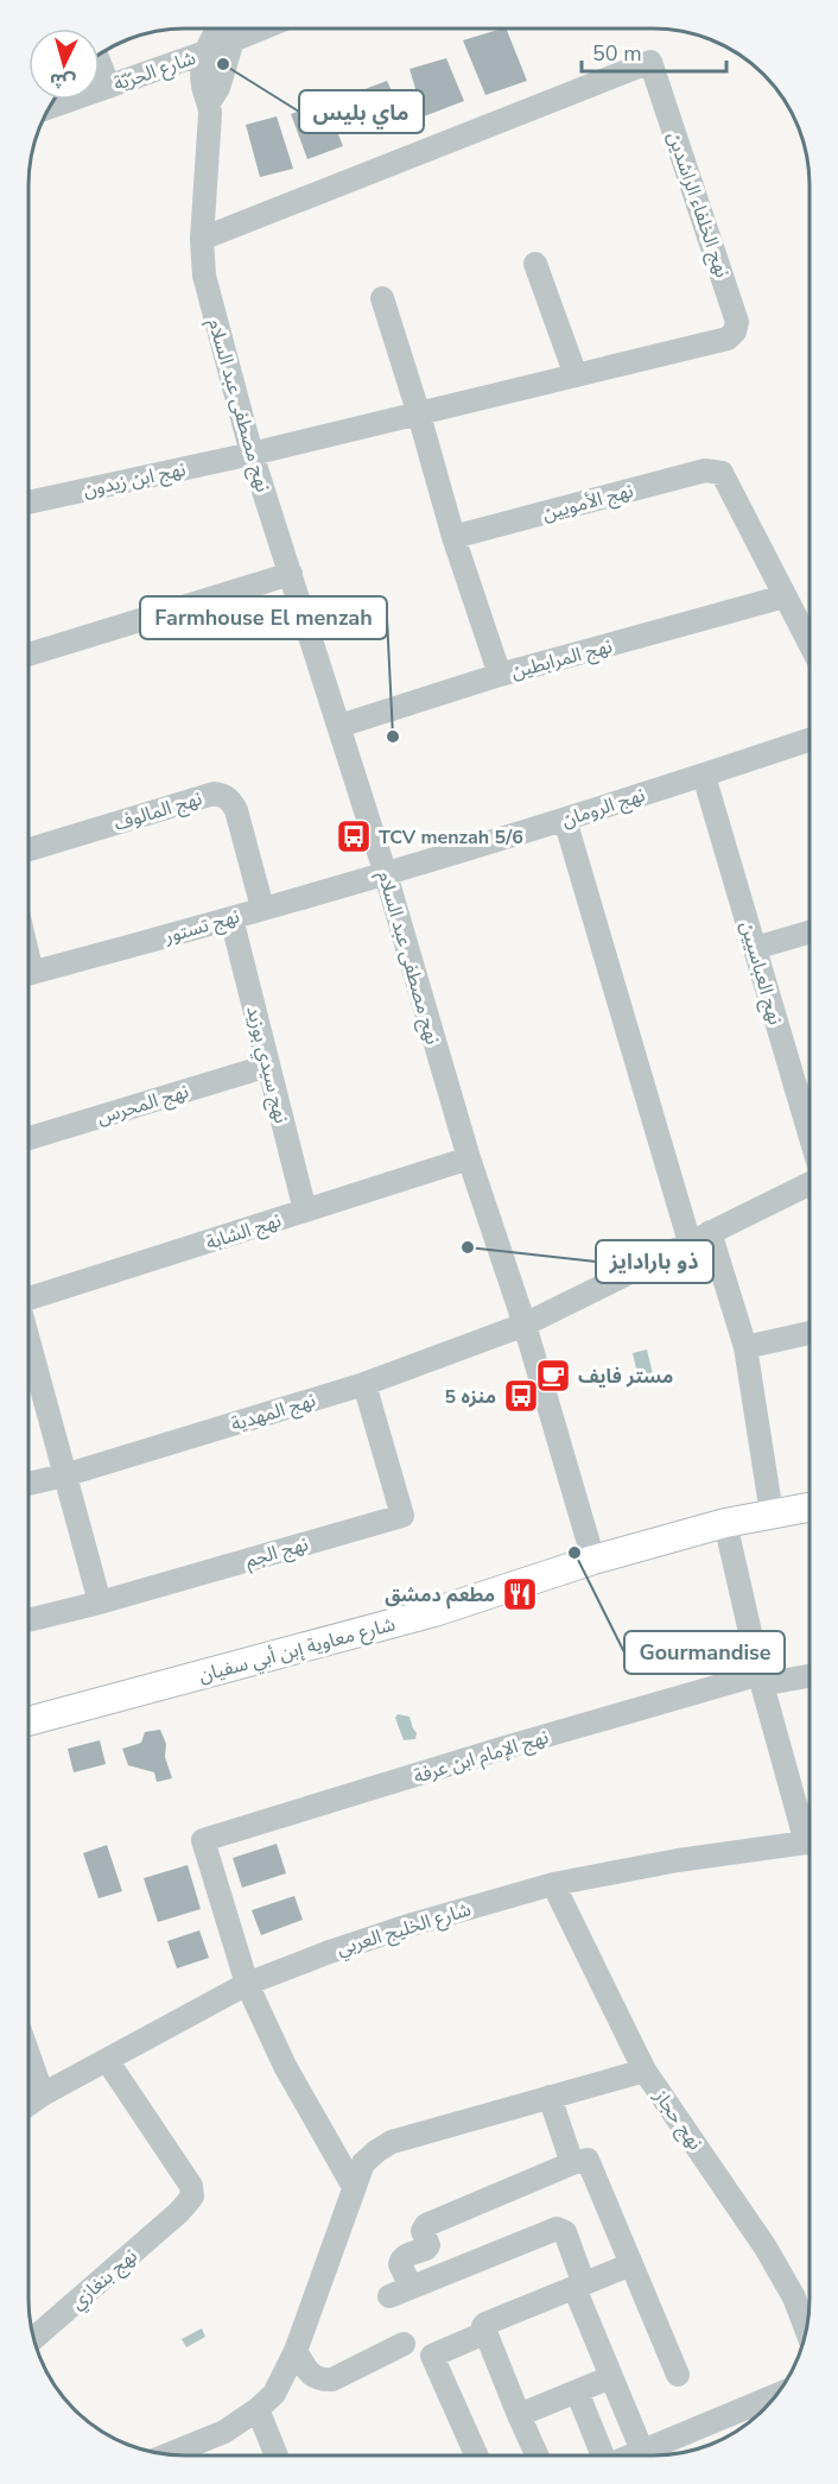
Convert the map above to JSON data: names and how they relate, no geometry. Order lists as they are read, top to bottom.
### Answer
{
  "streets": {
    "main road": ["شارع معاوية إبن أبي سفيان"],
    "street": [
      "شارع الحرّيّة",
      "نهج الخلفاء الراشدين",
      "نهج مصطفى عبد السلام",
      "نهج ابن زيدون",
      "نهج الأمويين",
      "نهج المرابطين",
      "نهج الرومان",
      "نهج المالوف",
      "نهج تستور",
      "نهج العباسيين",
      "نهج سيدي بوزيد",
      "نهج المحرس",
      "نهج الشابة",
      "نهج المهدية",
      "نهج الجم",
      "نهج الإمام ابن عرفة",
      "شارع الخليج العربي",
      "نهج حجاز",
      "نهج بنغازي"
    ]
  },
  "crossings": [
    ["شارع الحرّيّة", "نهج مصطفى عبد السلام"],
    ["نهج الخلفاء الراشدين", "نهج مصطفى عبد السلام"],
    ["نهج الخلفاء الراشدين", "نهج ابن زيدون"],
    ["نهج مصطفى عبد السلام", "نهج ابن زيدون"],
    ["نهج مصطفى عبد السلام", "نهج المرابطين"],
    ["نهج مصطفى عبد السلام", "نهج الرومان"],
    ["نهج مصطفى عبد السلام", "نهج تستور"],
    ["نهج مصطفى عبد السلام", "نهج الشابة"],
    ["نهج مصطفى عبد السلام", "نهج المهدية"],
    ["نهج مصطفى عبد السلام", "شارع معاوية إبن أبي سفيان"],
    ["نهج الأمويين", "نهج المرابطين"],
    ["نهج الرومان", "نهج تستور"],
    ["نهج الرومان", "نهج العباسيين"],
    ["نهج المالوف", "نهج تستور"],
    ["نهج تستور", "نهج سيدي بوزيد"],
    ["نهج سيدي بوزيد", "نهج المحرس"],
    ["نهج سيدي بوزيد", "نهج الشابة"],
    ["نهج المهدية", "نهج الجم"],
    ["نهج الإمام ابن عرفة", "شارع الخليج العربي"],
    ["شارع الخليج العربي", "نهج حجاز"],
    ["شارع الخليج العربي", "نهج بنغازي"]
  ],
  "places": {
    "other": [
      "ماي بليس",
      "Farmhouse El menzah",
      "ذو بارادايز",
      "Gourmandise"
    ],
    "bus stop": ["TCV menzah 5/6", "منزه 5"],
    "cafe": ["مستر فايف"],
    "restaurant": ["مطعم دمشق"]
  },
  "scale_bar": "50 m",
  "north": "bottom"
}
